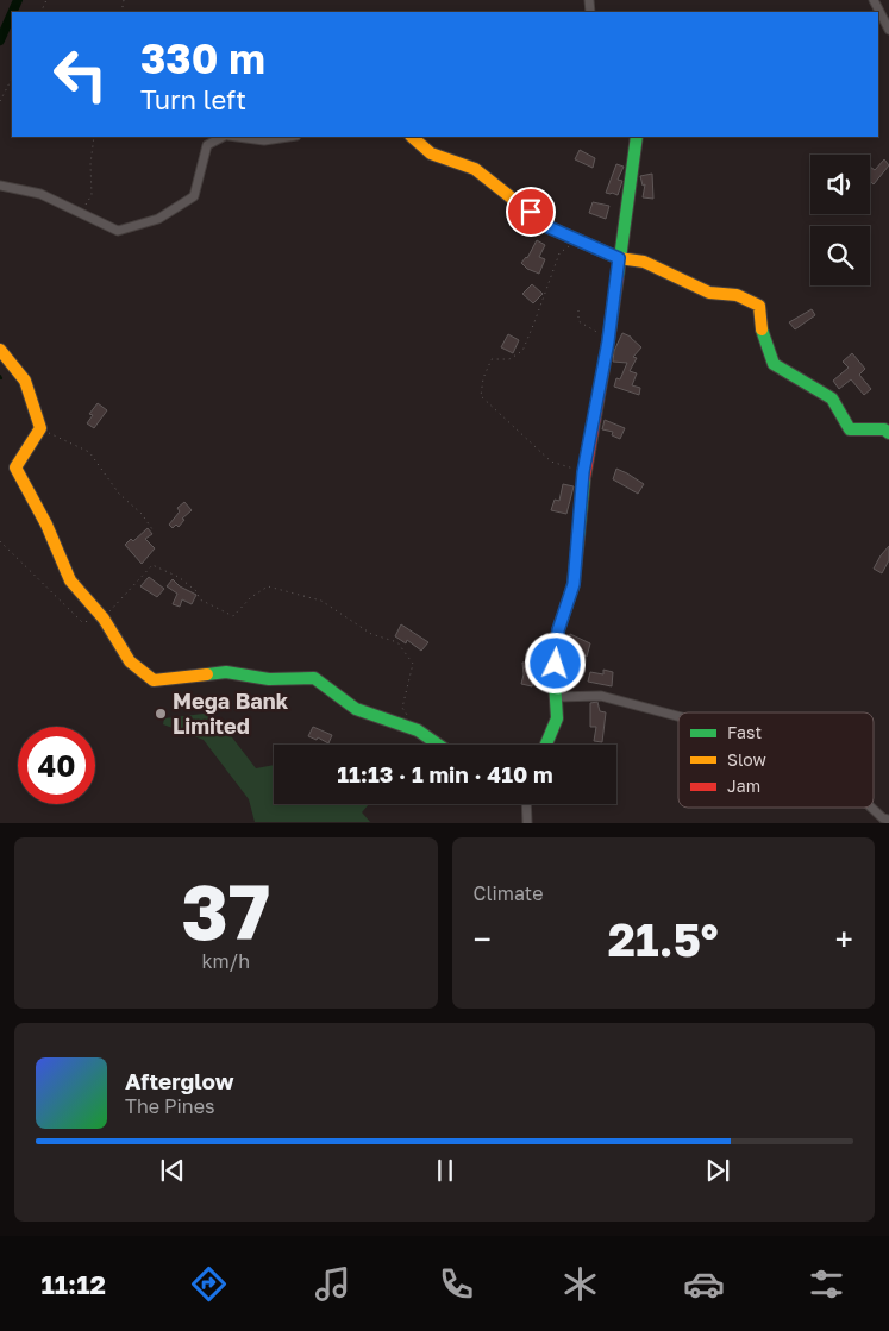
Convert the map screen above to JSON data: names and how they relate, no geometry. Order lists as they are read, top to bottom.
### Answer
{
  "places": ["Mega Bank Limited"],
  "legend": ["Fast", "Slow", "Jam"],
  "page": {
    "turn": ["330 m", "Turn left"],
    "limit": "40",
    "trip": "11:13 · 1 min · 410 m",
    "tile": [
      ["37", "km/h"],
      "Climate"
    ],
    "heat": ["−", "21.5°", "+"],
    "song": ["Afterglow", "The Pines"],
    "tabs": "11:12"
  }
}
